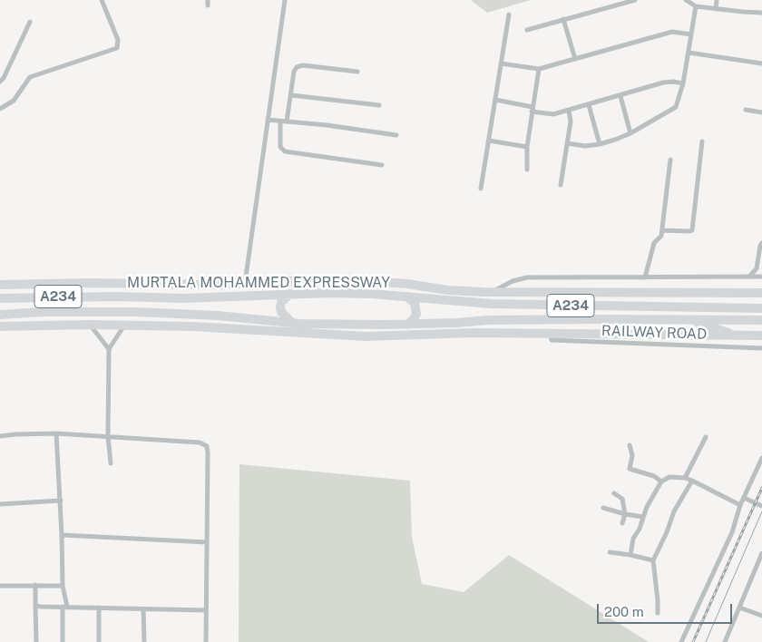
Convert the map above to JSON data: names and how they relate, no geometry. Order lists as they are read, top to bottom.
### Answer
{
  "streets": {
    "highway": ["MURTALA MOHAMMED EXPRESSWAY", "A234"],
    "street": ["RAILWAY ROAD"]
  },
  "scale_bar": "200 m"
}
